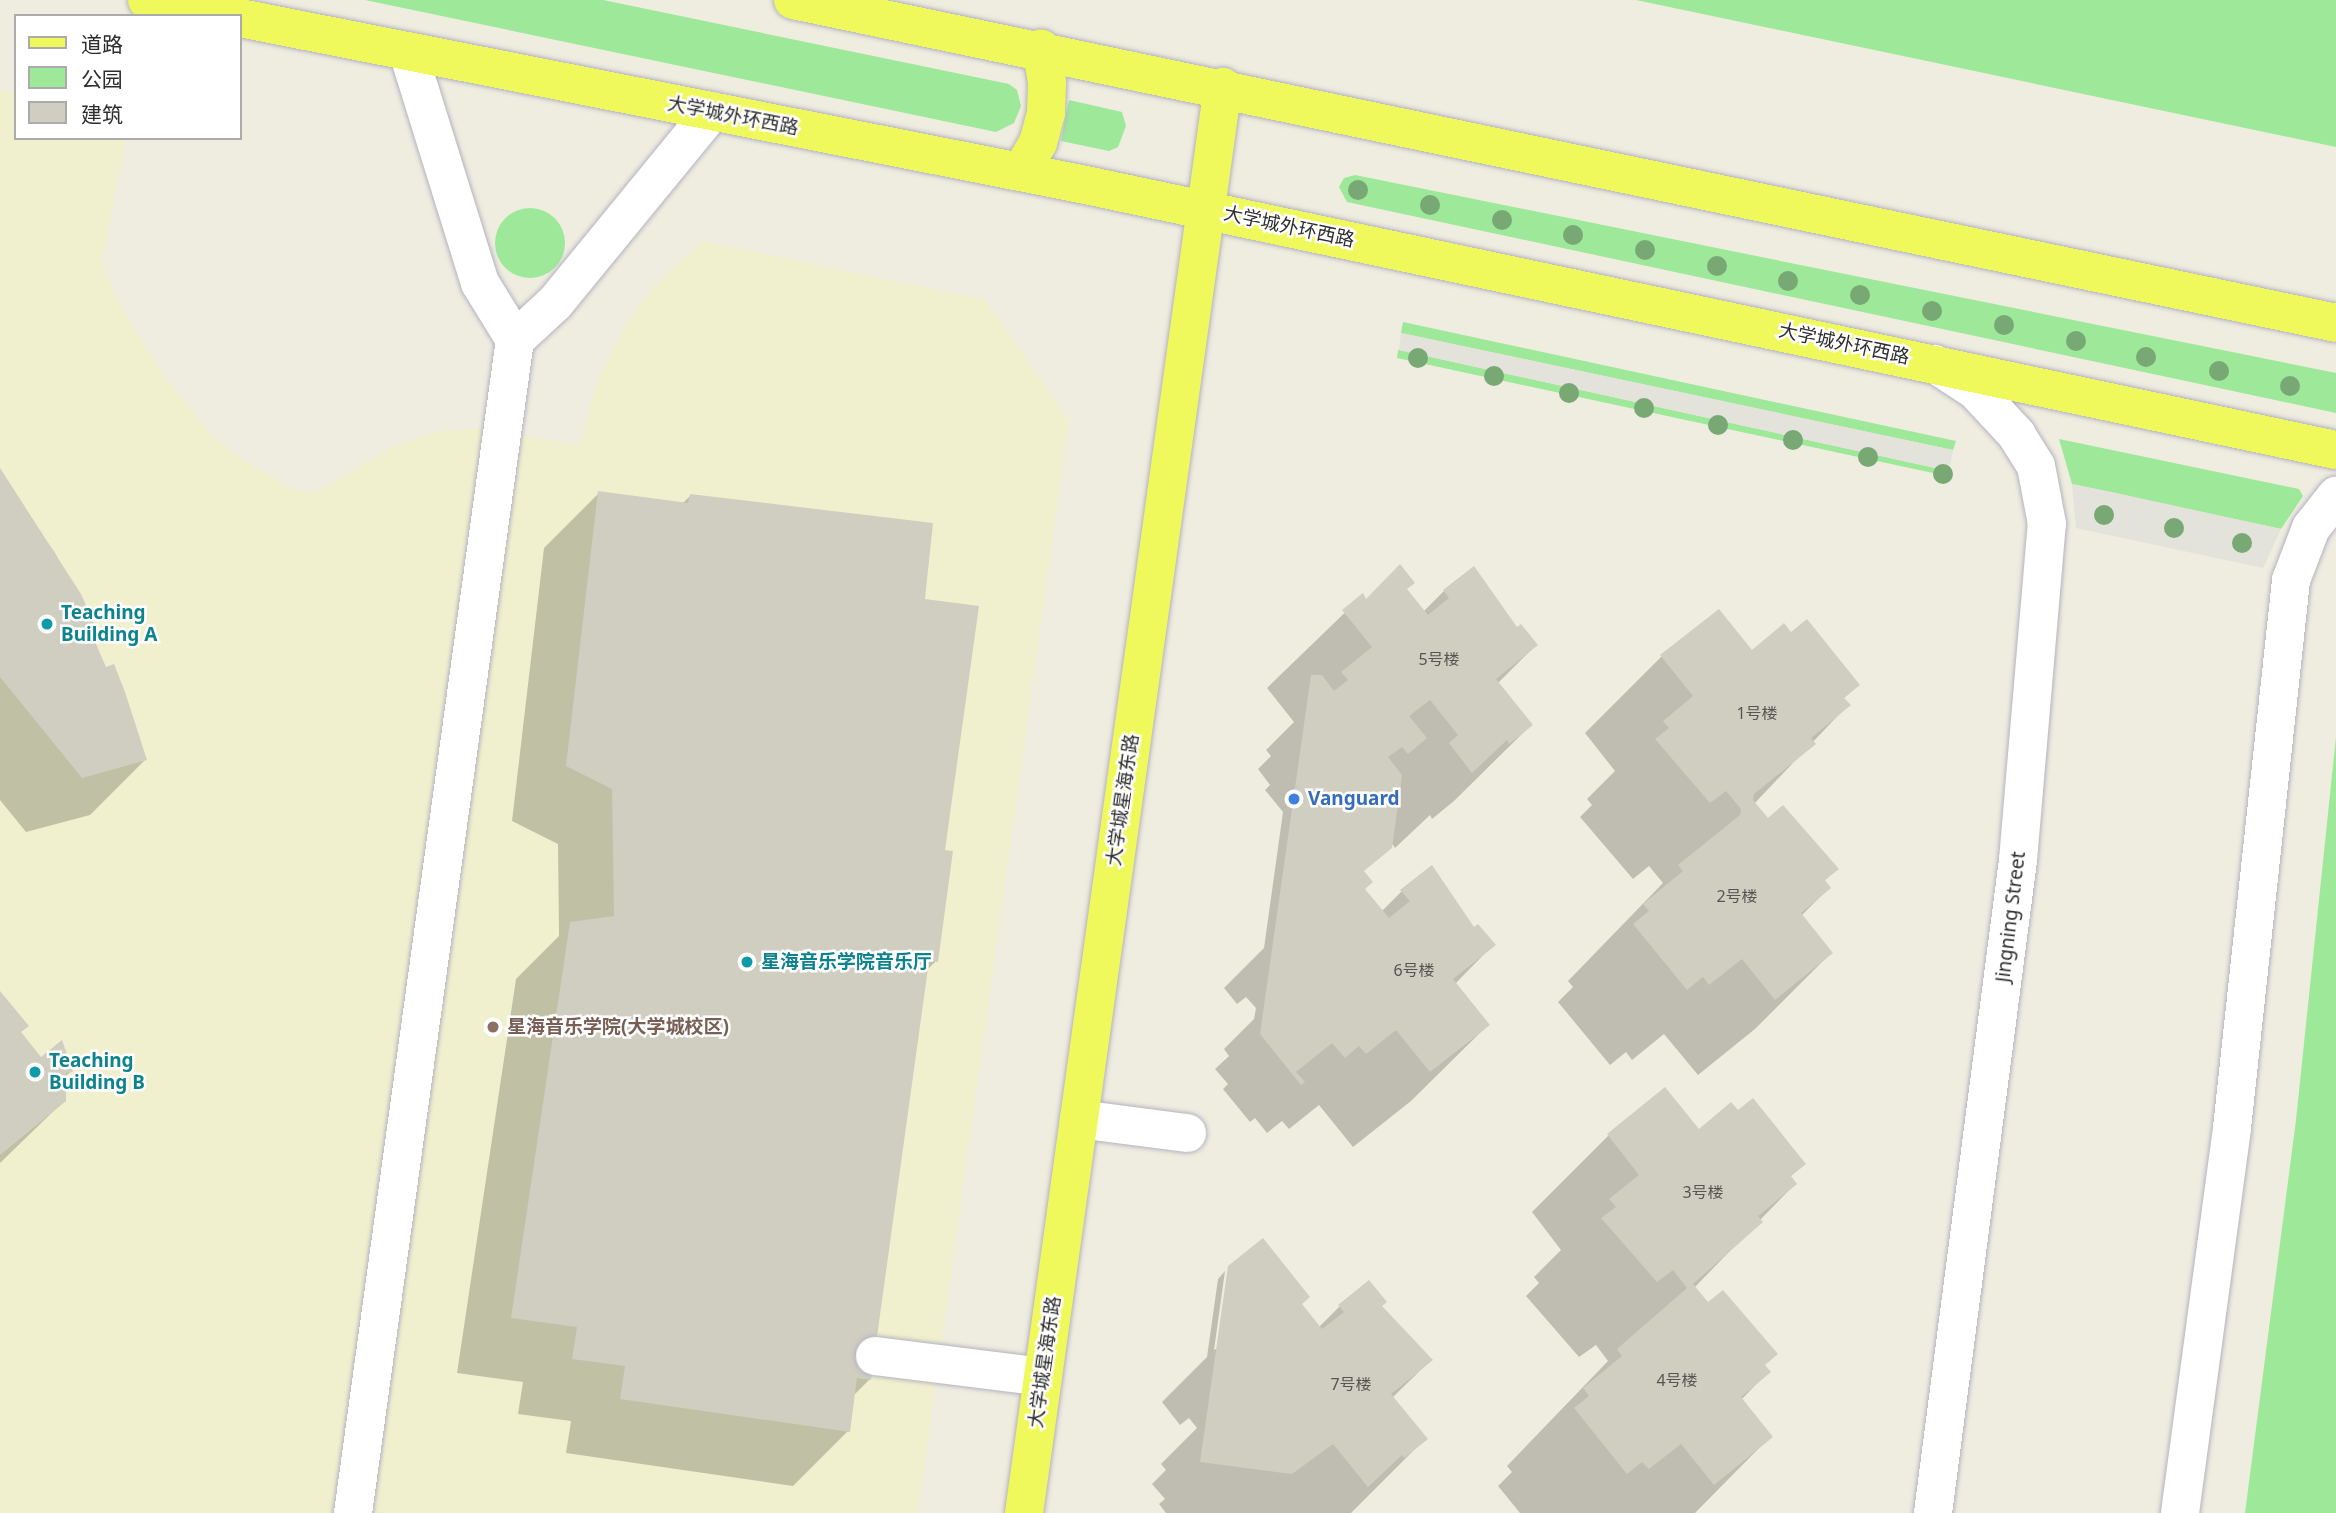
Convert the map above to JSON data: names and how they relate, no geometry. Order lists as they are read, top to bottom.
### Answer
{
  "streets": {
    "main road": ["大学城外环西路", "大学城星海东路"],
    "street": ["Jingning Street"]
  },
  "crossings": [
    ["大学城外环西路", "大学城星海东路"],
    ["大学城外环西路", "Jingning Street"]
  ],
  "places": [
    "Teaching Building A",
    "Vanguard",
    "星海音乐学院音乐厅",
    "星海音乐学院(大学城校区)",
    "Teaching Building B"
  ],
  "house_numbers": [
    "5号楼",
    "1号楼",
    "2号楼",
    "6号楼",
    "3号楼",
    "4号楼",
    "7号楼"
  ],
  "legend": ["道路", "公园", "建筑"]
}
